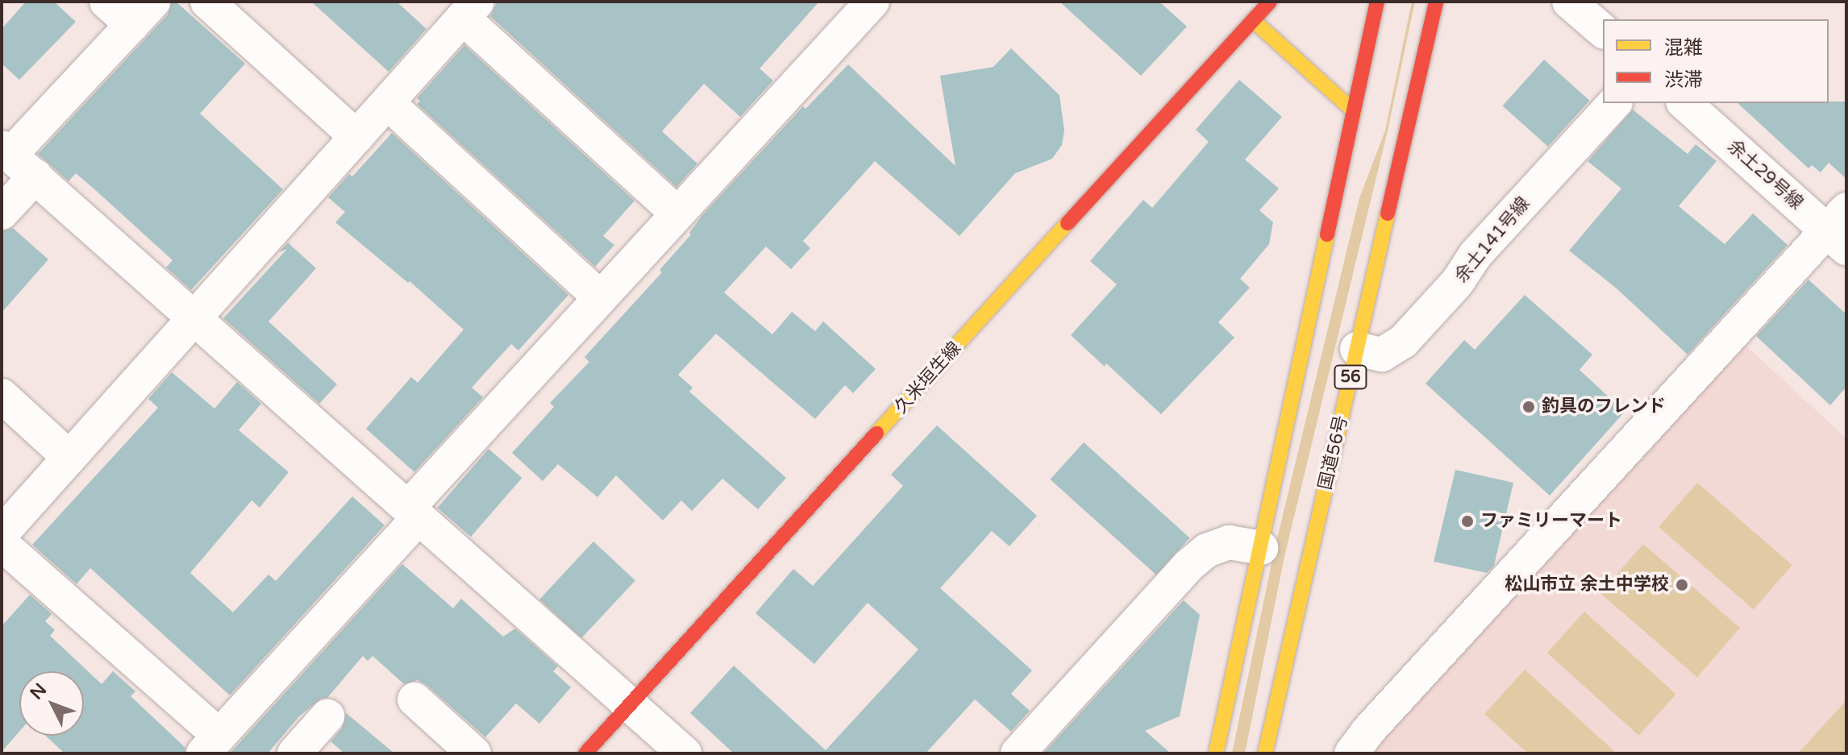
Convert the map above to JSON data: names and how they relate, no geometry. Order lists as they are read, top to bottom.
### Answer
{
  "streets": {
    "main road": ["56", "久米垣生線", "国道56号"],
    "street": ["余土29号線", "余土141号線"]
  },
  "crossings": [
    ["余土141号線", "国道56号"]
  ],
  "places": ["釣具のフレンド", "ファミリーマート", "松山市立 余土中学校"],
  "legend": ["混雑", "渋滞"],
  "north": "top left"
}
